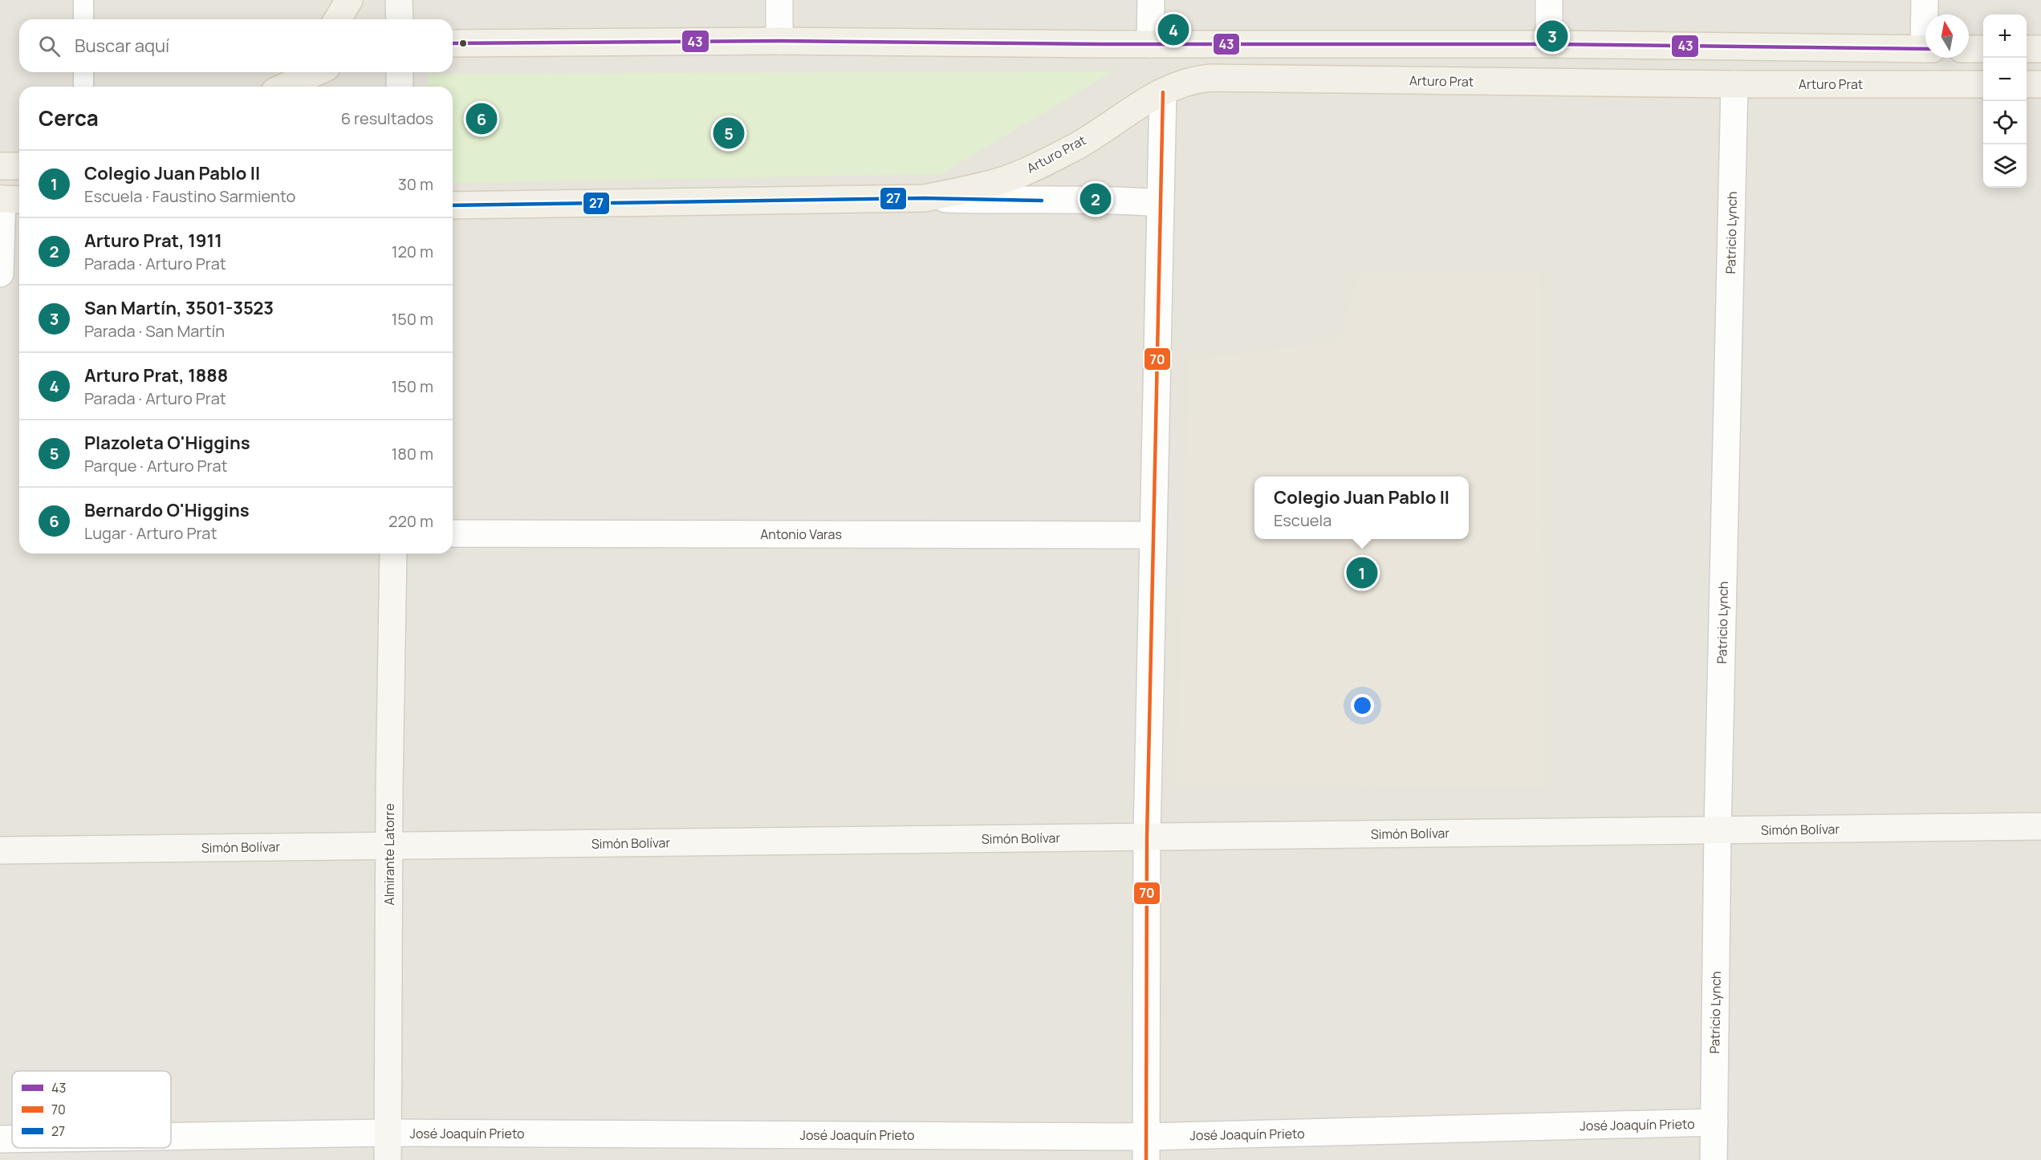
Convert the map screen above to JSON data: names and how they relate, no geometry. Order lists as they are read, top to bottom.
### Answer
{
  "streets": {
    "main road": ["Arturo Prat"],
    "street": [
      "Patricio Lynch",
      "Antonio Varas",
      "Simón Bolívar",
      "Almirante Latorre",
      "José Joaquín Prieto"
    ]
  },
  "crossings": [
    ["Arturo Prat", "Patricio Lynch"],
    ["Patricio Lynch", "Simón Bolívar"],
    ["Patricio Lynch", "José Joaquín Prieto"],
    ["Simón Bolívar", "Almirante Latorre"],
    ["Almirante Latorre", "José Joaquín Prieto"]
  ],
  "lines": ["transit line 43", "transit line 70", "transit line 27"],
  "legend": ["43", "70", "27"],
  "north": "top",
  "page": {
    "pins": [
      "4",
      "3",
      "6",
      "5",
      "2",
      "1"
    ],
    "map_buttons": ["+", "−"],
    "search": "Buscar aquí",
    "heading": ["Cerca", "6 resultados"],
    "list": [
      {
        "mark": "1",
        "name": "Colegio Juan Pablo II",
        "note": "Escuela · Faustino Sarmiento",
        "value": "30 m"
      },
      {
        "mark": "2",
        "name": "Arturo Prat, 1911",
        "note": "Parada · Arturo Prat",
        "value": "120 m"
      },
      {
        "mark": "3",
        "name": "San Martín, 3501-3523",
        "note": "Parada · San Martín",
        "value": "150 m"
      },
      {
        "mark": "4",
        "name": "Arturo Prat, 1888",
        "note": "Parada · Arturo Prat",
        "value": "150 m"
      },
      {
        "mark": "5",
        "name": "Plazoleta O'Higgins",
        "note": "Parque · Arturo Prat",
        "value": "180 m"
      },
      {
        "mark": "6",
        "name": "Bernardo O'Higgins",
        "note": "Lugar · Arturo Prat",
        "value": "220 m"
      }
    ],
    "popup": ["Colegio Juan Pablo II", "Escuela"]
  }
}
